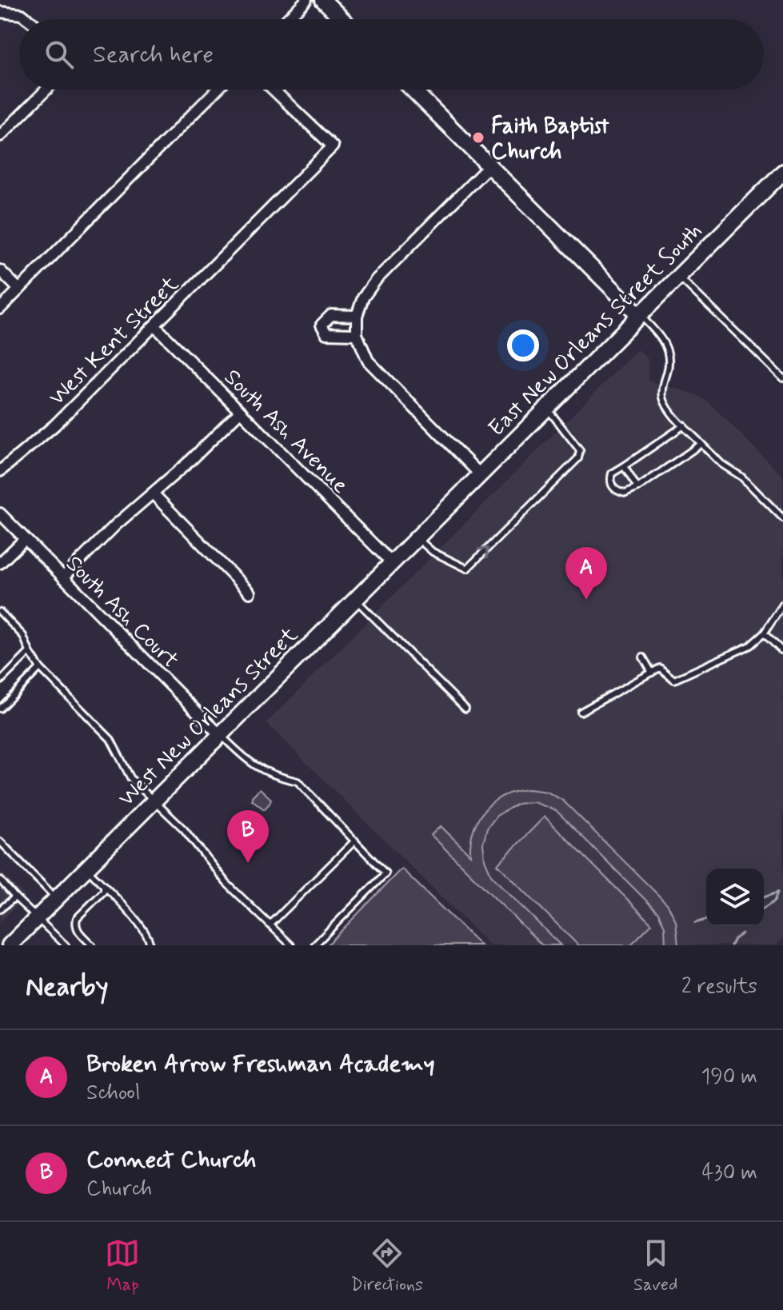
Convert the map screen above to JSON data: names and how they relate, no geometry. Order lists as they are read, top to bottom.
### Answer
{
  "streets": {
    "main road": ["East New Orleans Street South", "West New Orleans Street"],
    "street": ["West Kent Street", "South Ash Avenue", "South Ash Court"]
  },
  "crossings": [
    ["East New Orleans Street South", "West New Orleans Street"],
    ["West Kent Street", "South Ash Avenue"],
    ["South Ash Avenue", "West New Orleans Street"],
    ["South Ash Court", "West New Orleans Street"]
  ],
  "places": ["Faith Baptist Church"],
  "page": {
    "search": "Search here",
    "pins": ["A", "B"],
    "heading": ["Nearby", "2 results"],
    "list": [
      {
        "mark": "A",
        "name": "Broken Arrow Freshman Academy",
        "note": "School",
        "value": "190 m"
      },
      {
        "mark": "B",
        "name": "Connect Church",
        "note": "Church",
        "value": "430 m"
      }
    ],
    "nav": ["Map", "Directions", "Saved"]
  }
}
